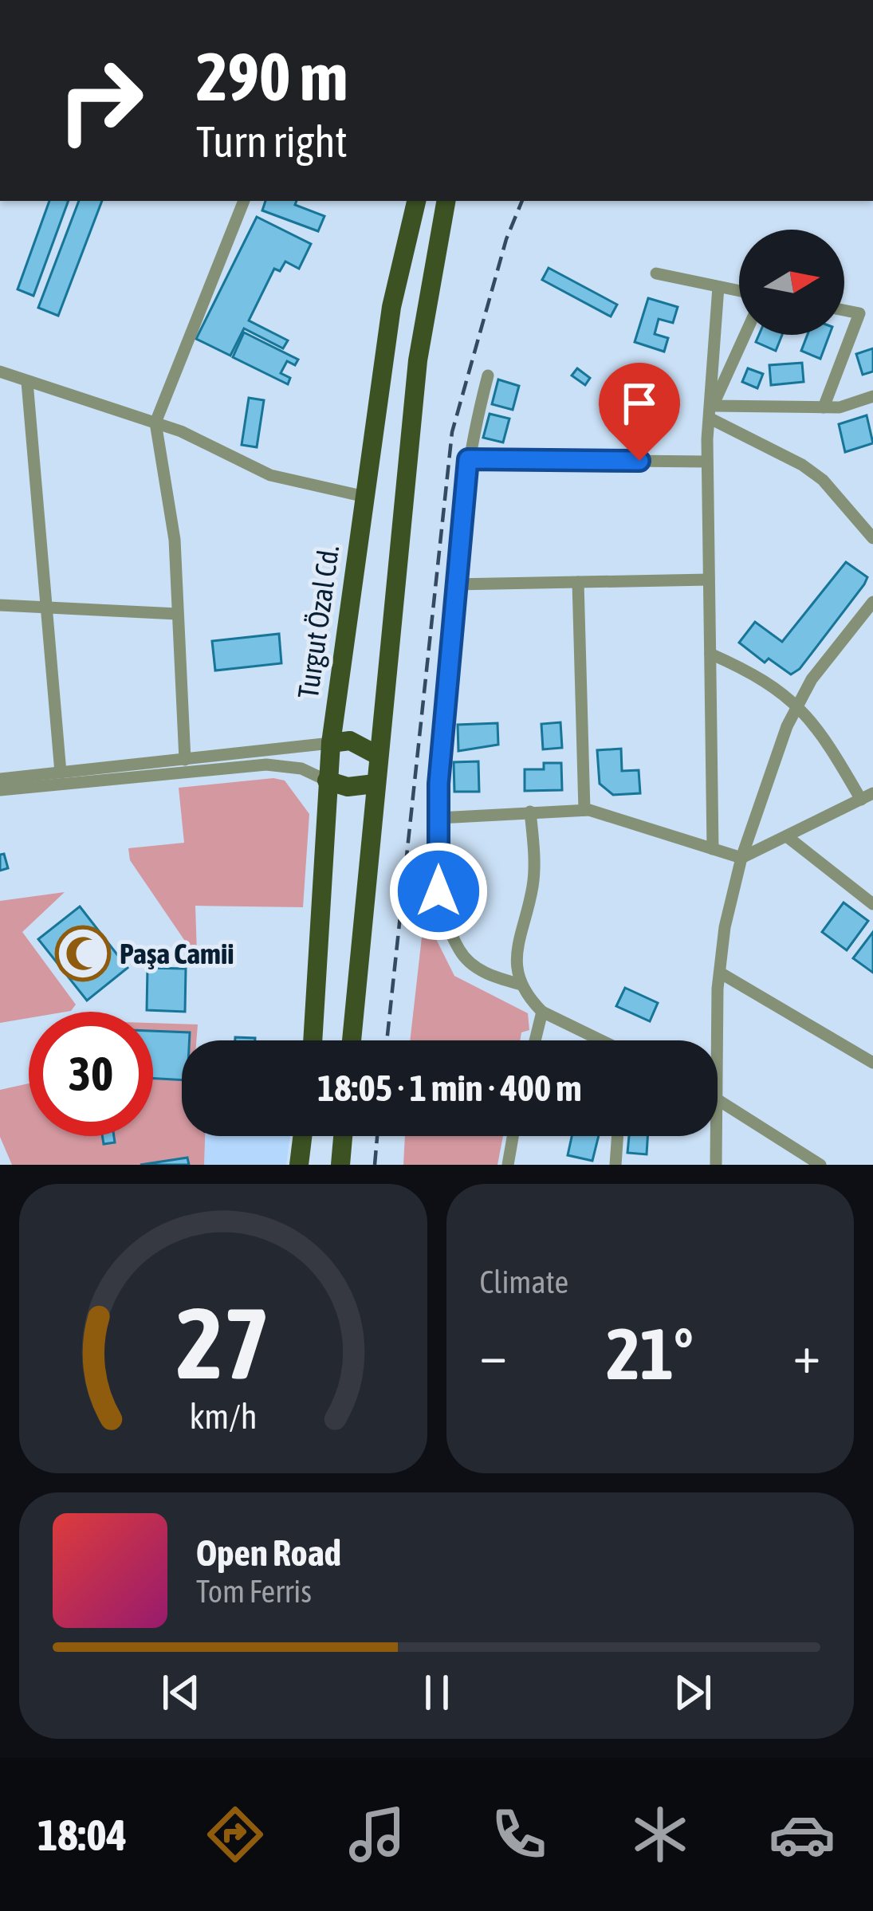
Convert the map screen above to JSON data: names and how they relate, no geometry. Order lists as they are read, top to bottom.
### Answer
{
  "streets": {
    "main road": ["Turgut Özal Cd."]
  },
  "places": {
    "mosque": ["Paşa Camii"]
  },
  "north": "right",
  "page": {
    "turn": ["290 m", "Turn right"],
    "limit": "30",
    "trip": "18:05 · 1 min · 400 m",
    "tile": "Climate",
    "heat": ["−", "21°", "+"],
    "song": ["Open Road", "Tom Ferris"],
    "tabs": "18:04",
    "gauge": ["27", "km/h"]
  }
}
